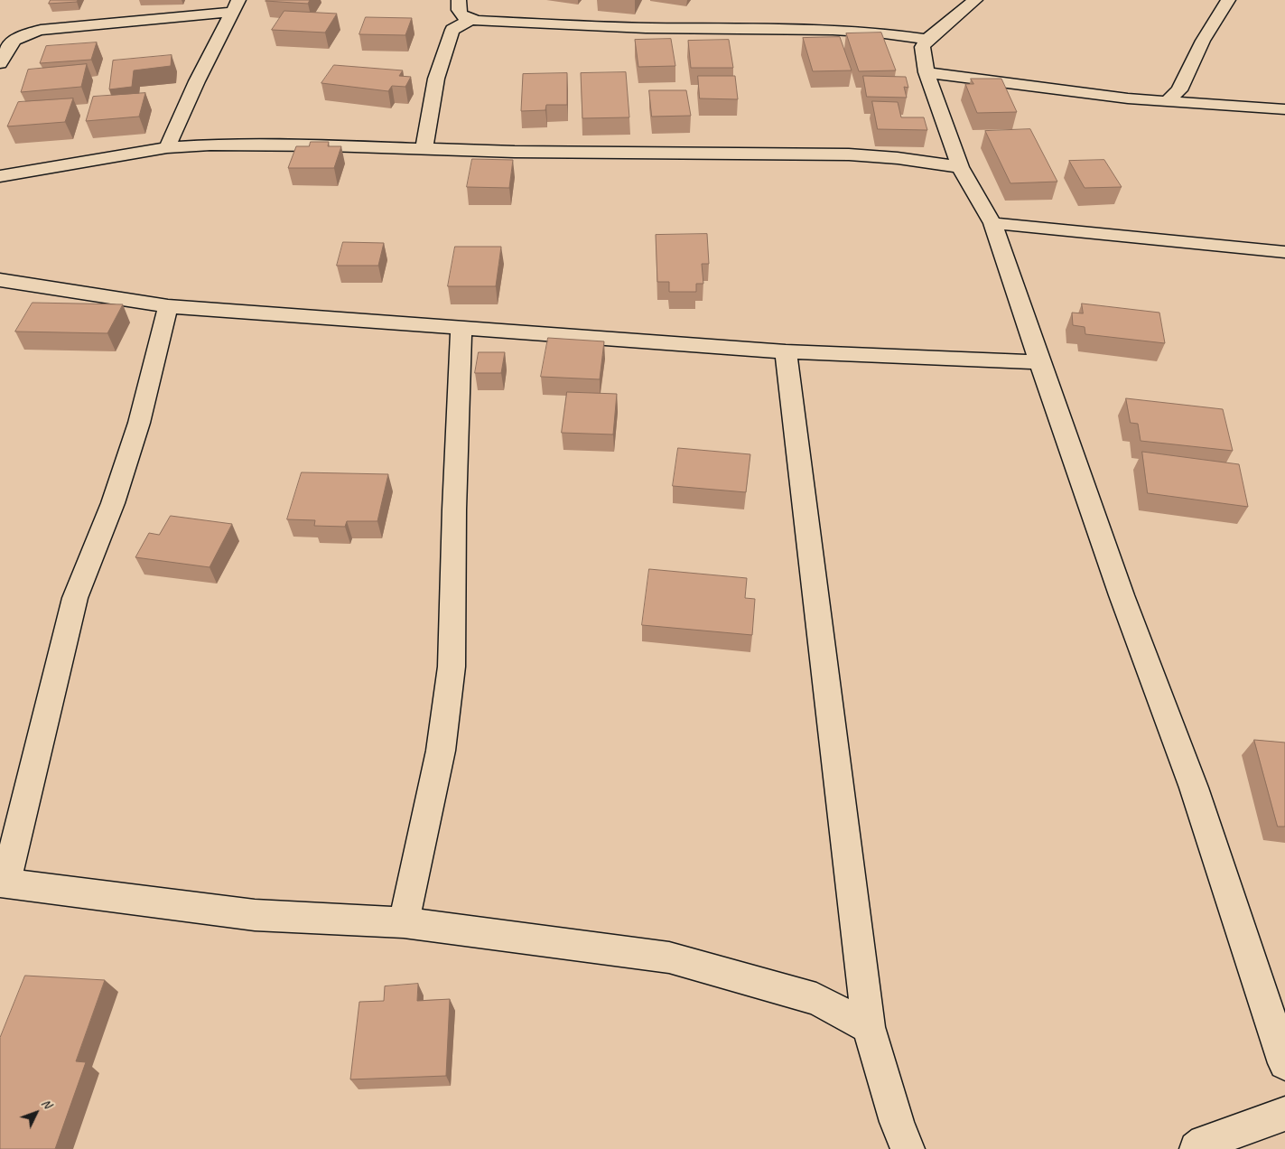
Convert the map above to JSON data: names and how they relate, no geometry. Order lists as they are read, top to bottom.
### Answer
{
  "north": "top right"
}
